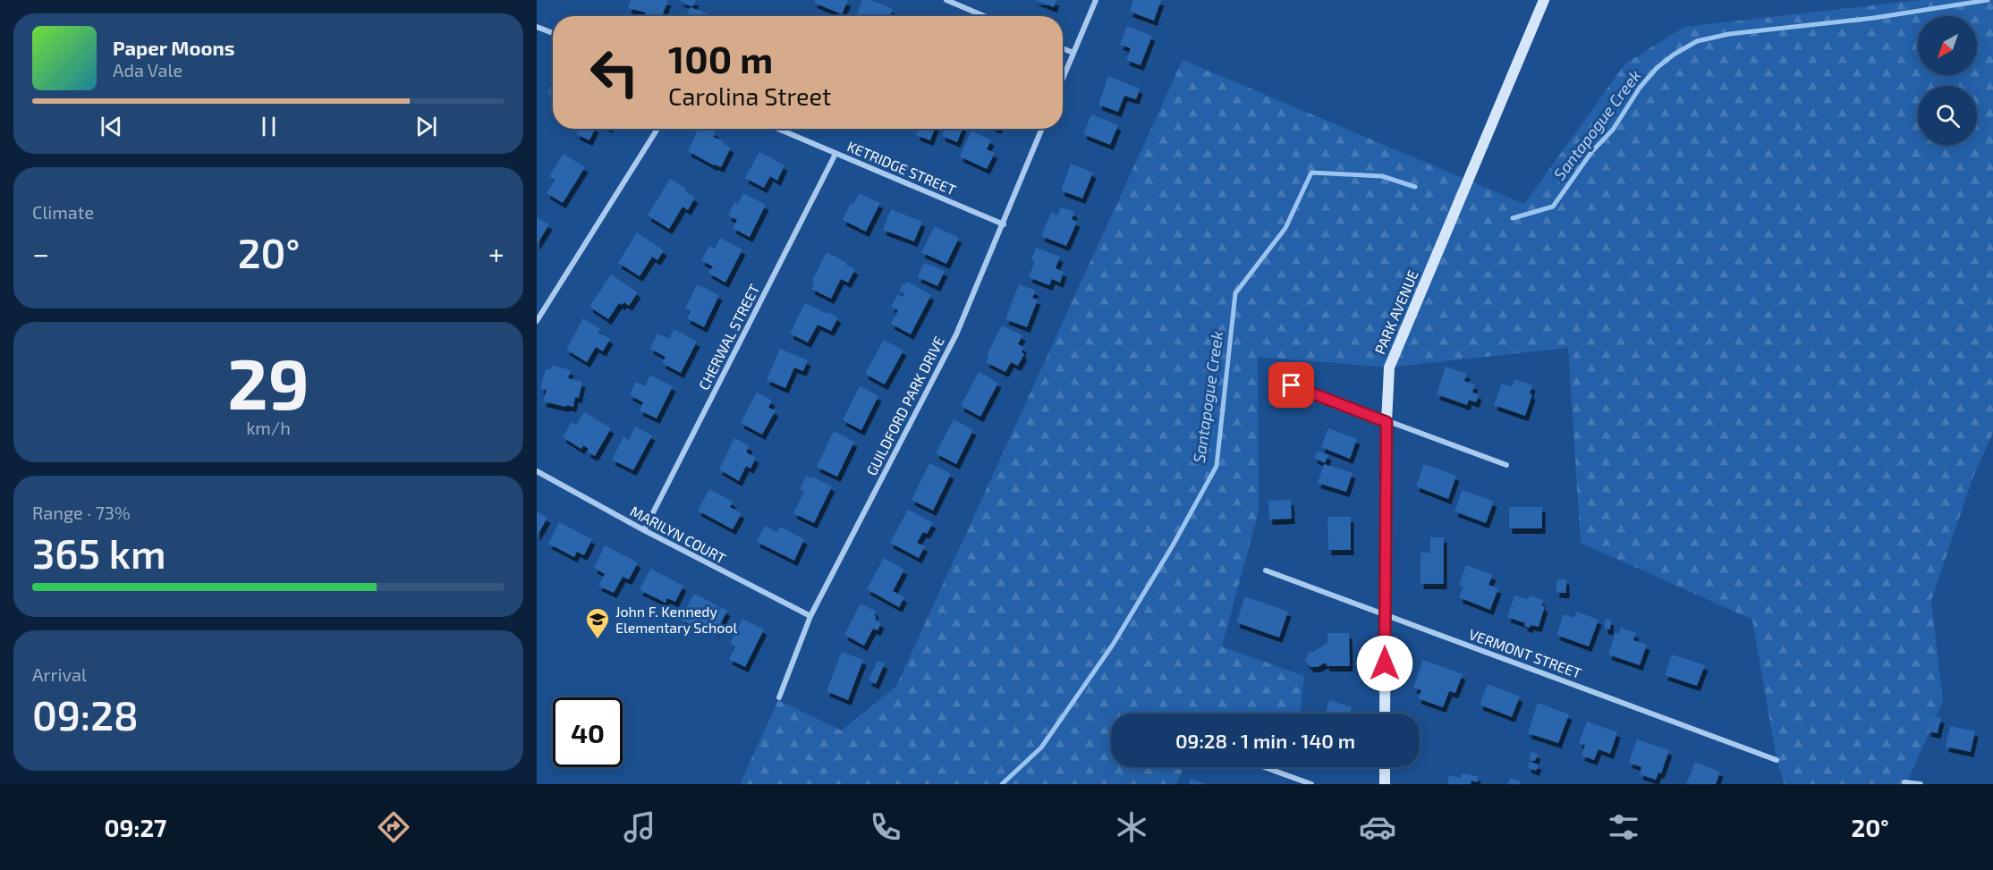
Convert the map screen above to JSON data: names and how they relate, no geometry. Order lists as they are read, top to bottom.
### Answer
{
  "streets": {
    "street": [
      "KETRIDGE STREET",
      "PARK AVENUE",
      "CHERWAL STREET",
      "GUILDFORD PARK DRIVE",
      "MARILYN COURT",
      "VERMONT STREET"
    ]
  },
  "crossings": [
    ["KETRIDGE STREET", "CHERWAL STREET"],
    ["KETRIDGE STREET", "GUILDFORD PARK DRIVE"],
    ["PARK AVENUE", "VERMONT STREET"],
    ["CHERWAL STREET", "MARILYN COURT"],
    ["GUILDFORD PARK DRIVE", "MARILYN COURT"]
  ],
  "water": ["Santapogue Creek"],
  "places": {
    "school or university": ["John F. Kennedy Elementary School"]
  },
  "north": "bottom left",
  "page": {
    "turn": ["100 m", "Carolina Street"],
    "song": ["Paper Moons", "Ada Vale"],
    "tile": [
      "Climate",
      ["29", "km/h"],
      ["Range · 73%", "365 km"],
      ["Arrival", "09:28"]
    ],
    "heat": ["−", "20°", "+"],
    "limit": "40",
    "trip": "09:28 · 1 min · 140 m",
    "tabs": ["09:27", "20°"]
  }
}
